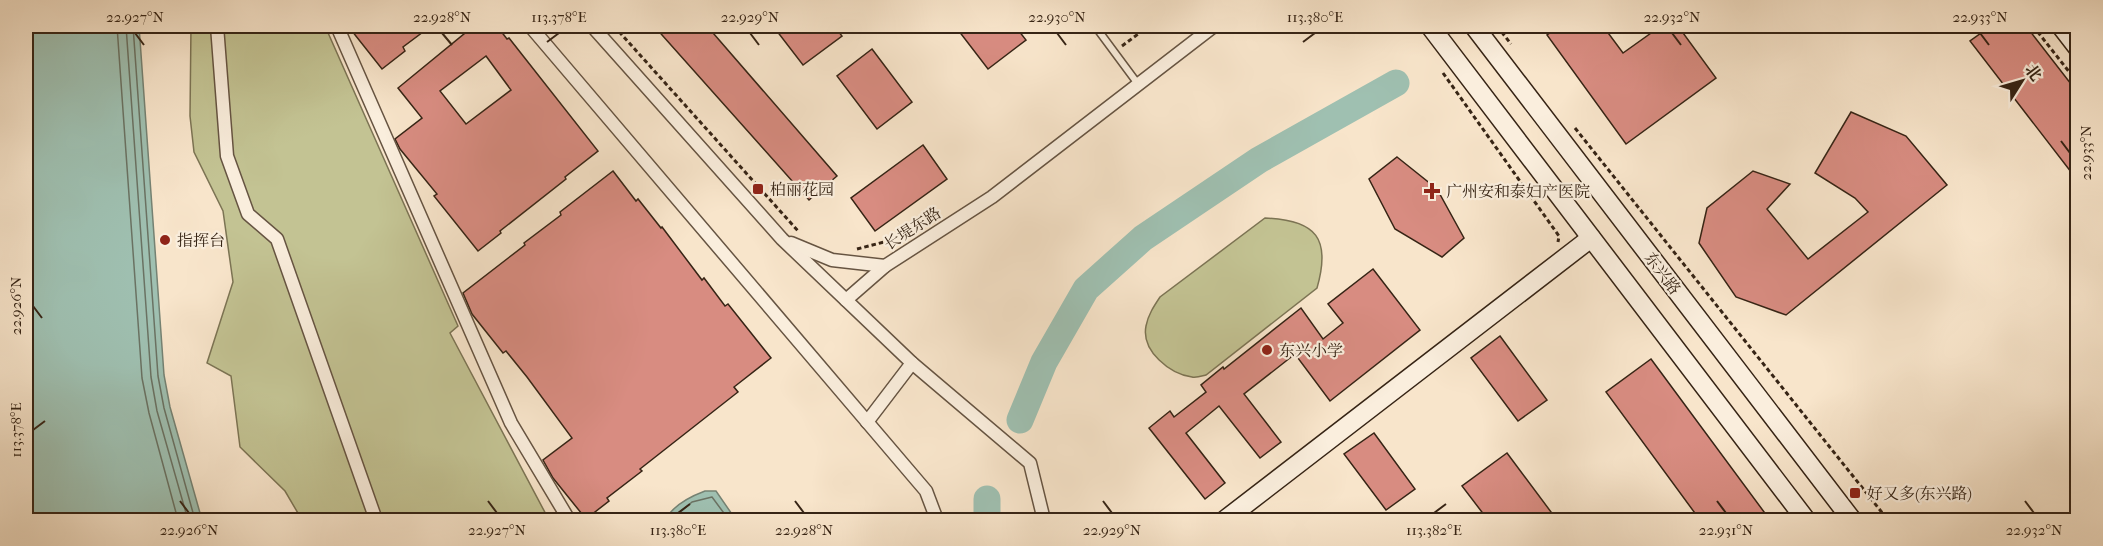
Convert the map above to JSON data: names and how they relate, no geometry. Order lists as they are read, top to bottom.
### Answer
{
  "streets": {
    "main road": ["东兴路"],
    "street": ["长堤东路"]
  },
  "places": {
    "transit": ["柏丽花园", "好又多(东兴路)"],
    "health": ["广州安和泰妇产医院"],
    "other": ["指挥台", "东兴小学"]
  },
  "north": "top right",
  "coordinates": [
    "22.927°N",
    "22.928°N",
    "113.378°E",
    "22.929°N",
    "22.930°N",
    "113.380°E",
    "22.932°N",
    "22.933°N",
    "22.926°N",
    "113.382°E",
    "22.931°N"
  ]
}
